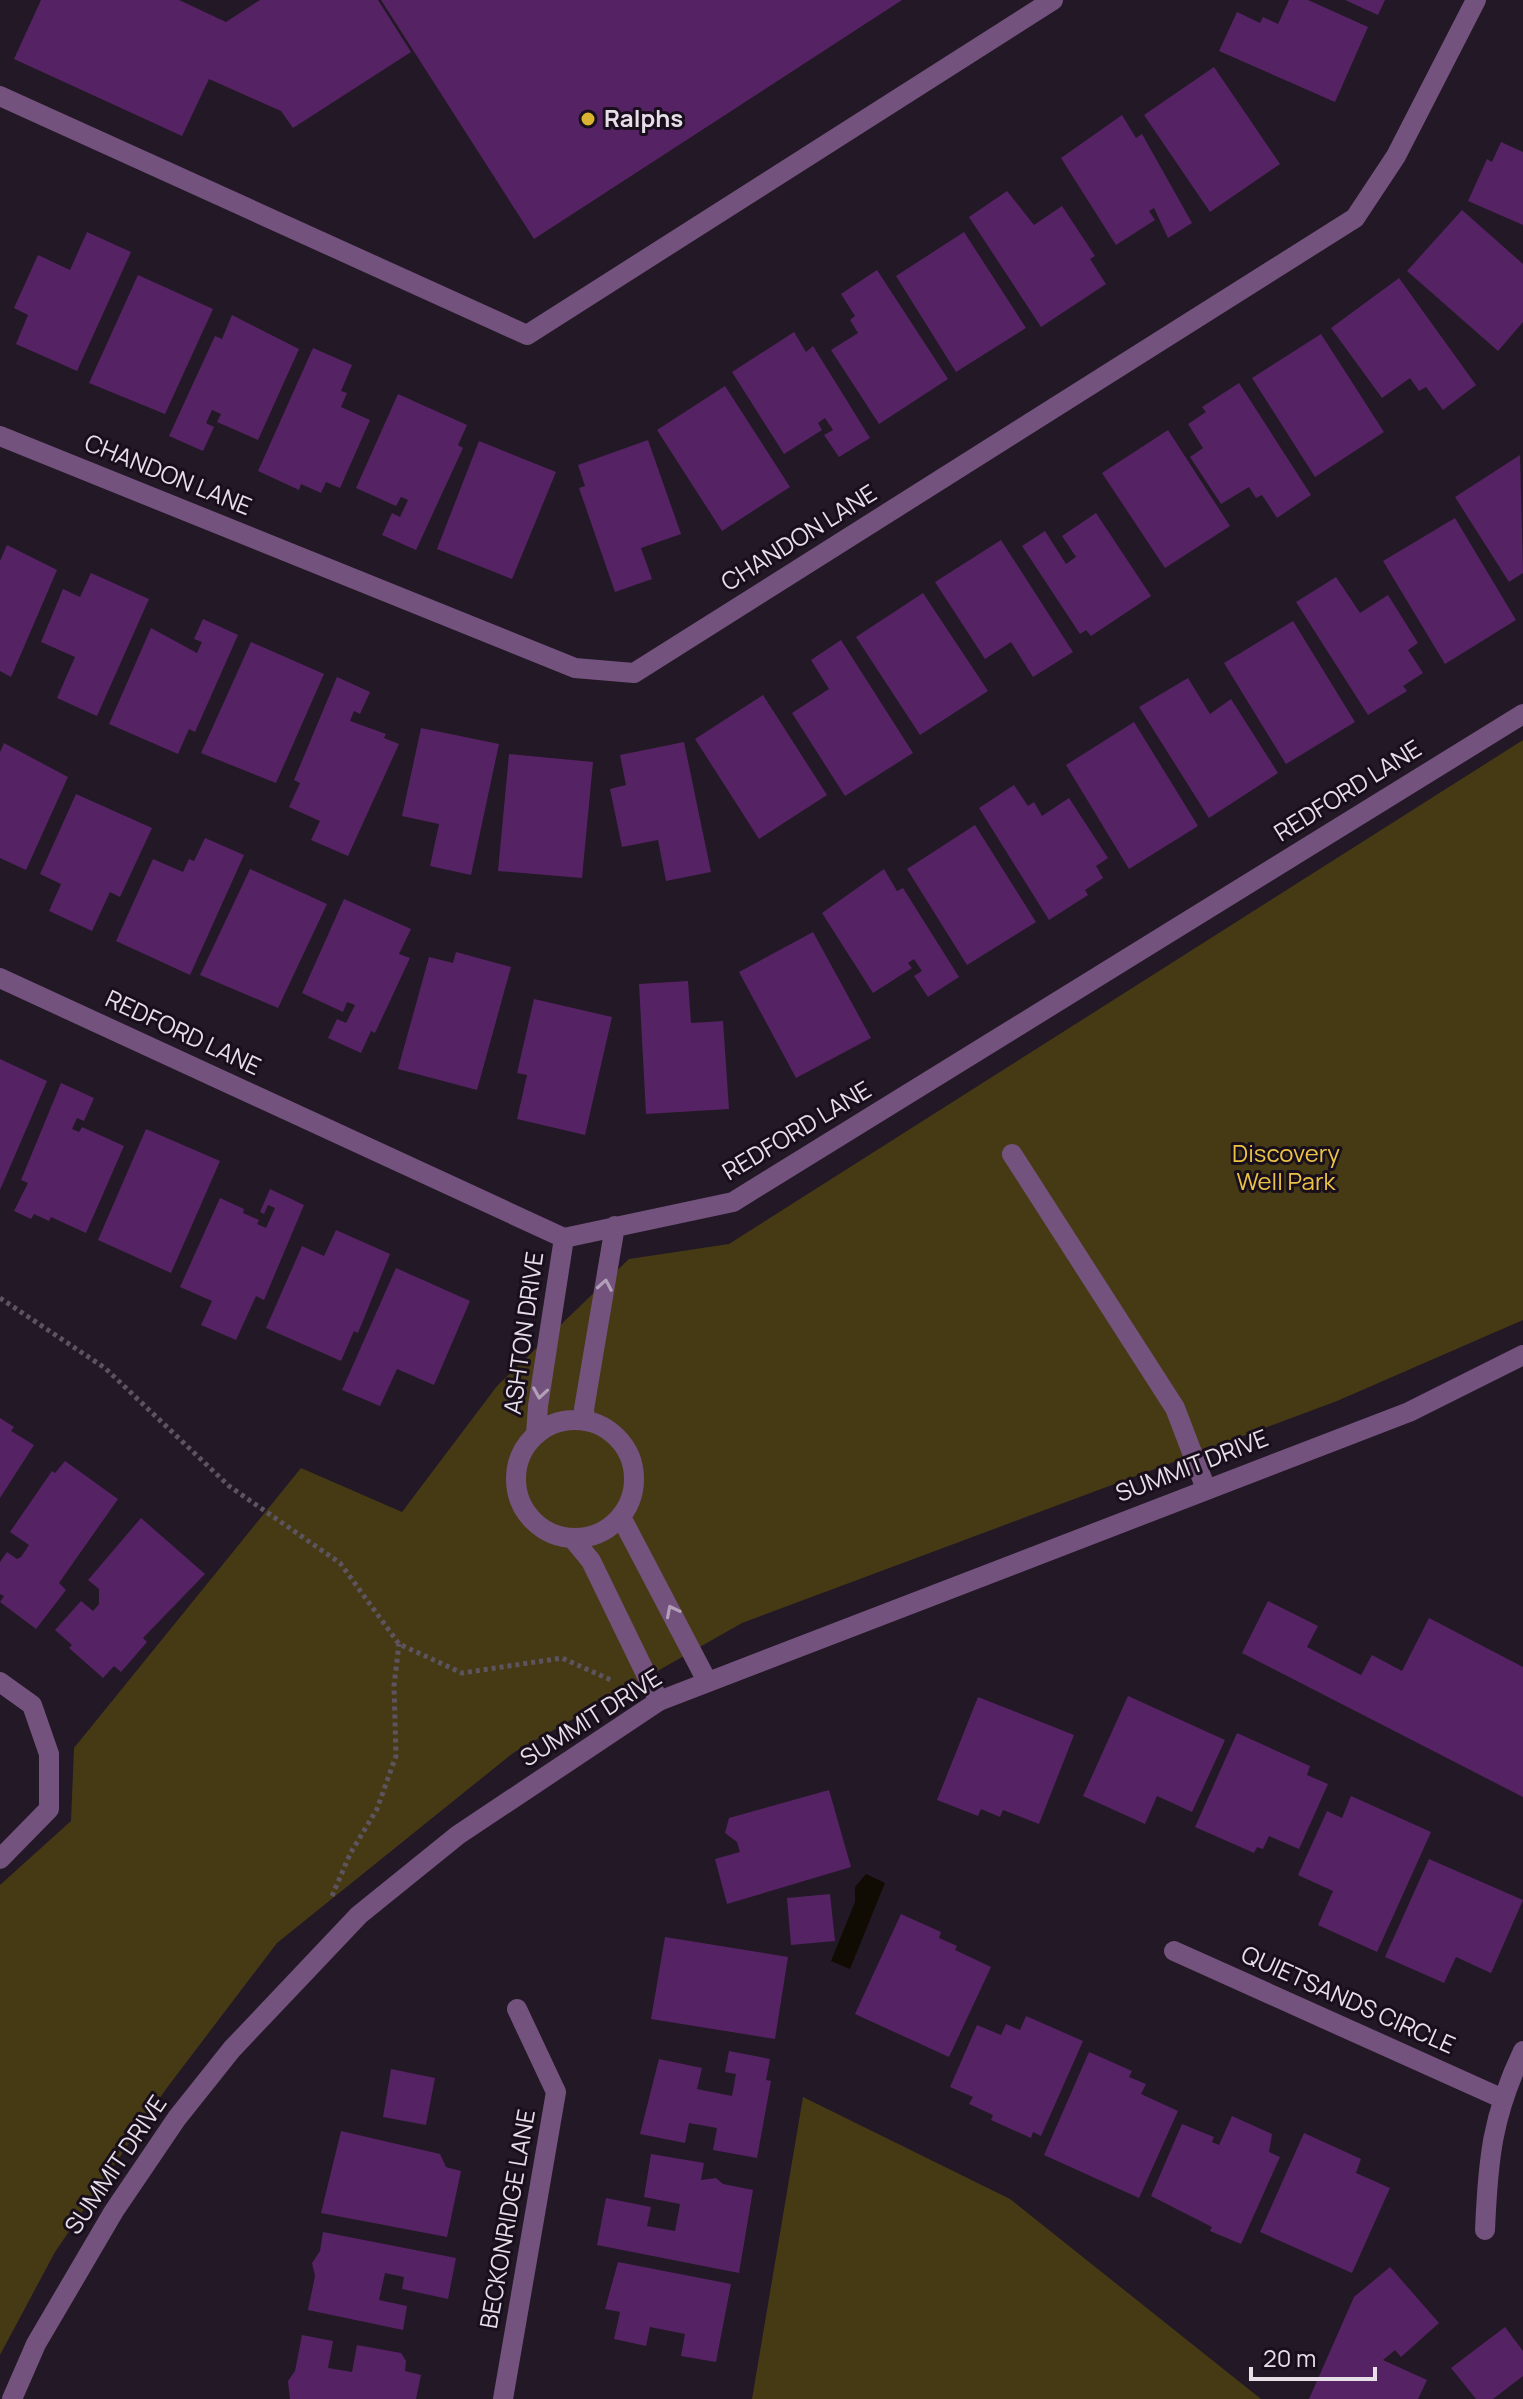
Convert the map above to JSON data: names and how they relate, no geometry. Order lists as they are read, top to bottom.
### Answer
{
  "streets": {
    "street": [
      "CHANDON LANE",
      "REDFORD LANE",
      "ASHTON DRIVE",
      "SUMMIT DRIVE",
      "QUIETSANDS CIRCLE",
      "BECKONRIDGE LANE"
    ]
  },
  "crossings": [
    ["REDFORD LANE", "ASHTON DRIVE"]
  ],
  "parks": ["Discovery Well Park"],
  "places": ["Ralphs"],
  "scale_bar": "20 m"
}
